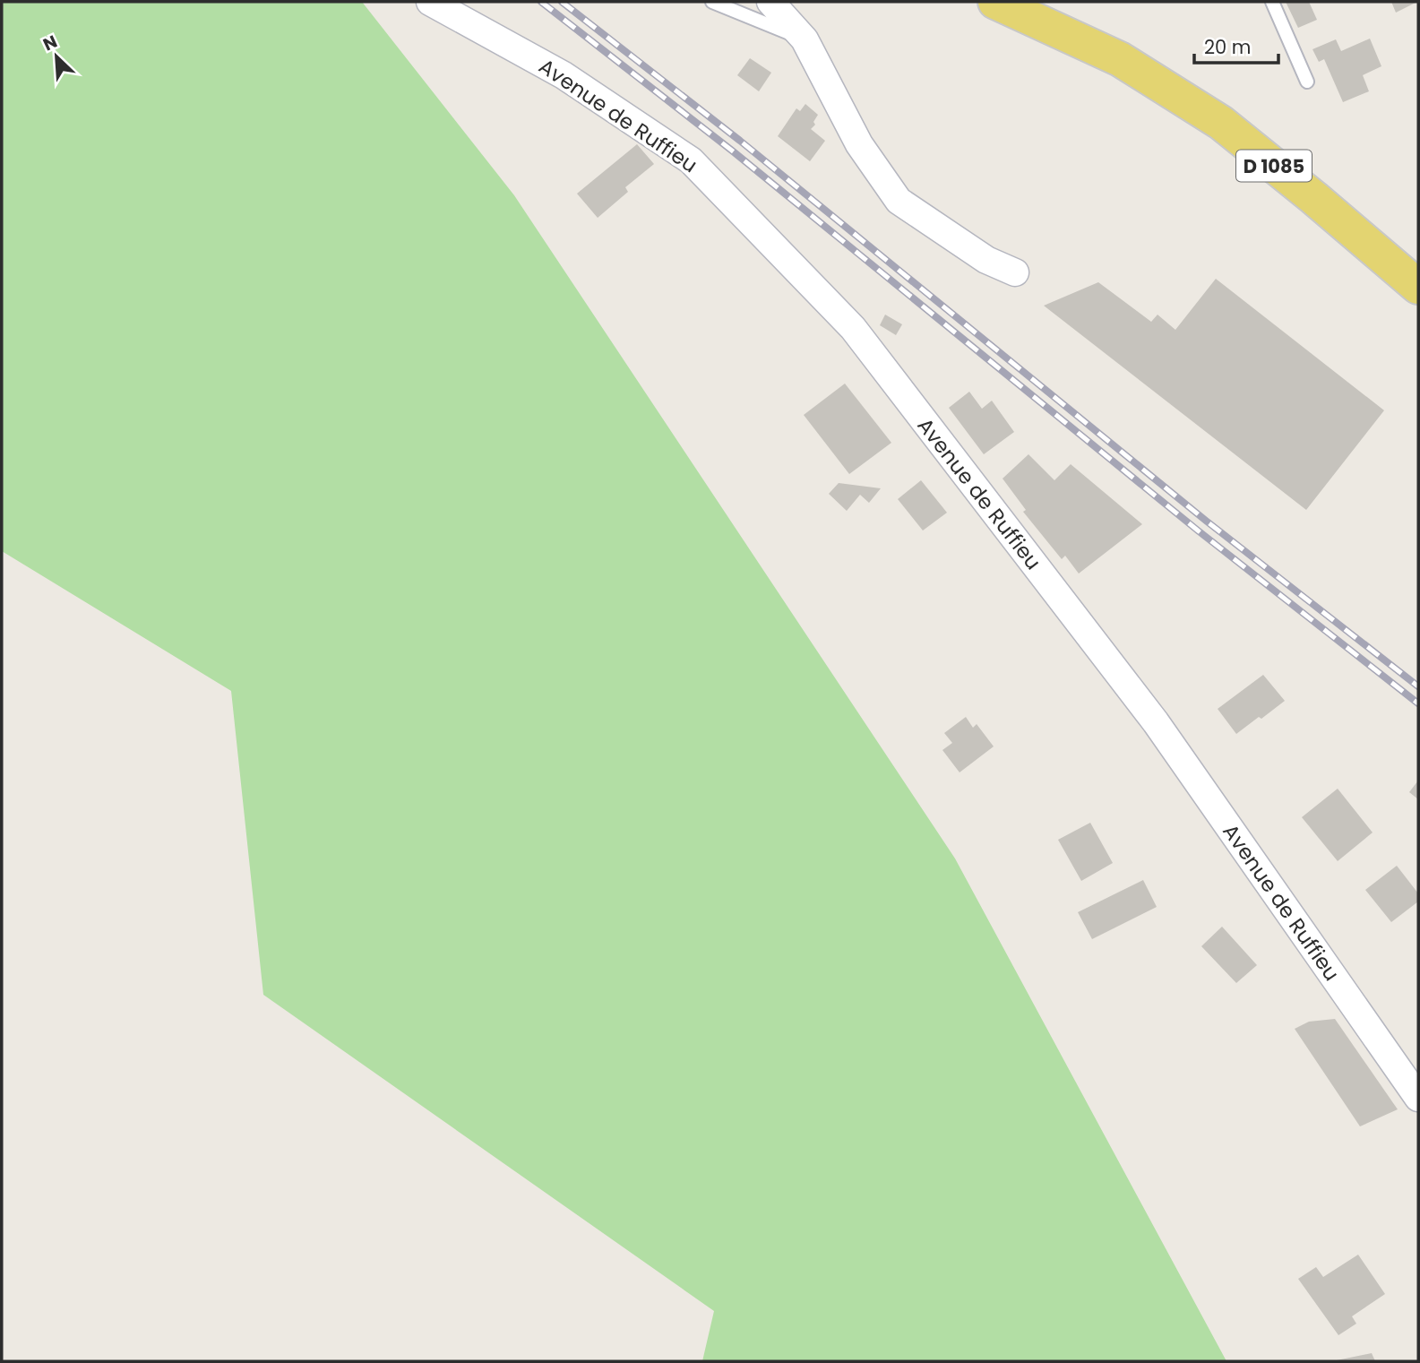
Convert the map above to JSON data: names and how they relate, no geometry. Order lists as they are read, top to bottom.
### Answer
{
  "streets": {
    "main road": ["D 1085"],
    "street": ["Avenue de Ruffieu"]
  },
  "scale_bar": "20 m",
  "north": "top left"
}
